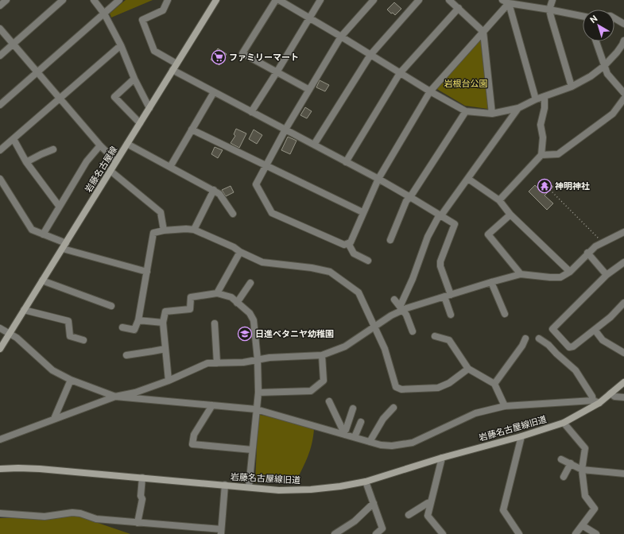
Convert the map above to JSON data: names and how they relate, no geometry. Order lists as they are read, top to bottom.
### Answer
{
  "streets": {
    "street": ["岩藤名古屋線", "岩藤名古屋線旧道"]
  },
  "parks": ["岩根台公園"],
  "places": {
    "supermarket": ["ファミリーマート"],
    "temple": ["神明神社"],
    "school or university": ["日進ベタニヤ幼稚園"]
  },
  "north": "top left"
}
